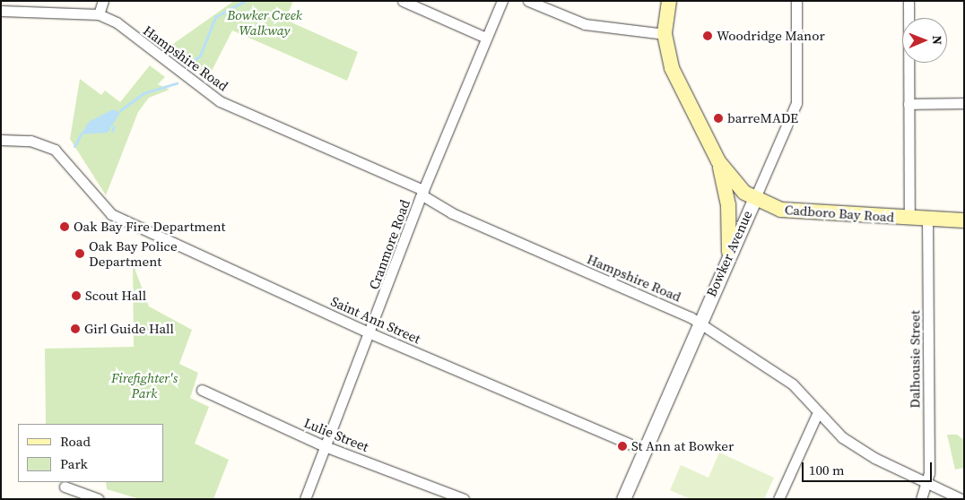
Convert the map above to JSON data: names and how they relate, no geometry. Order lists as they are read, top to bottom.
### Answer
{
  "streets": {
    "main road": ["Cadboro Bay Road"],
    "street": [
      "Hampshire Road",
      "Cranmore Road",
      "Bowker Avenue",
      "Saint Ann Street",
      "Dalhousie Street",
      "Lulie Street"
    ]
  },
  "crossings": [
    ["Hampshire Road", "Cranmore Road"],
    ["Hampshire Road", "Bowker Avenue"],
    ["Hampshire Road", "Dalhousie Street"],
    ["Cadboro Bay Road", "Bowker Avenue"],
    ["Cadboro Bay Road", "Dalhousie Street"],
    ["Cranmore Road", "Saint Ann Street"],
    ["Cranmore Road", "Lulie Street"],
    ["Bowker Avenue", "Saint Ann Street"]
  ],
  "parks": ["Bowker Creek Walkway", "Firefighter's Park"],
  "places": [
    "Woodridge Manor",
    "barreMADE",
    "Oak Bay Fire Department",
    "Oak Bay Police Department",
    "Scout Hall",
    "Girl Guide Hall",
    "St Ann at Bowker"
  ],
  "legend": ["Road", "Park"],
  "scale_bar": "100 m",
  "north": "right"
}
